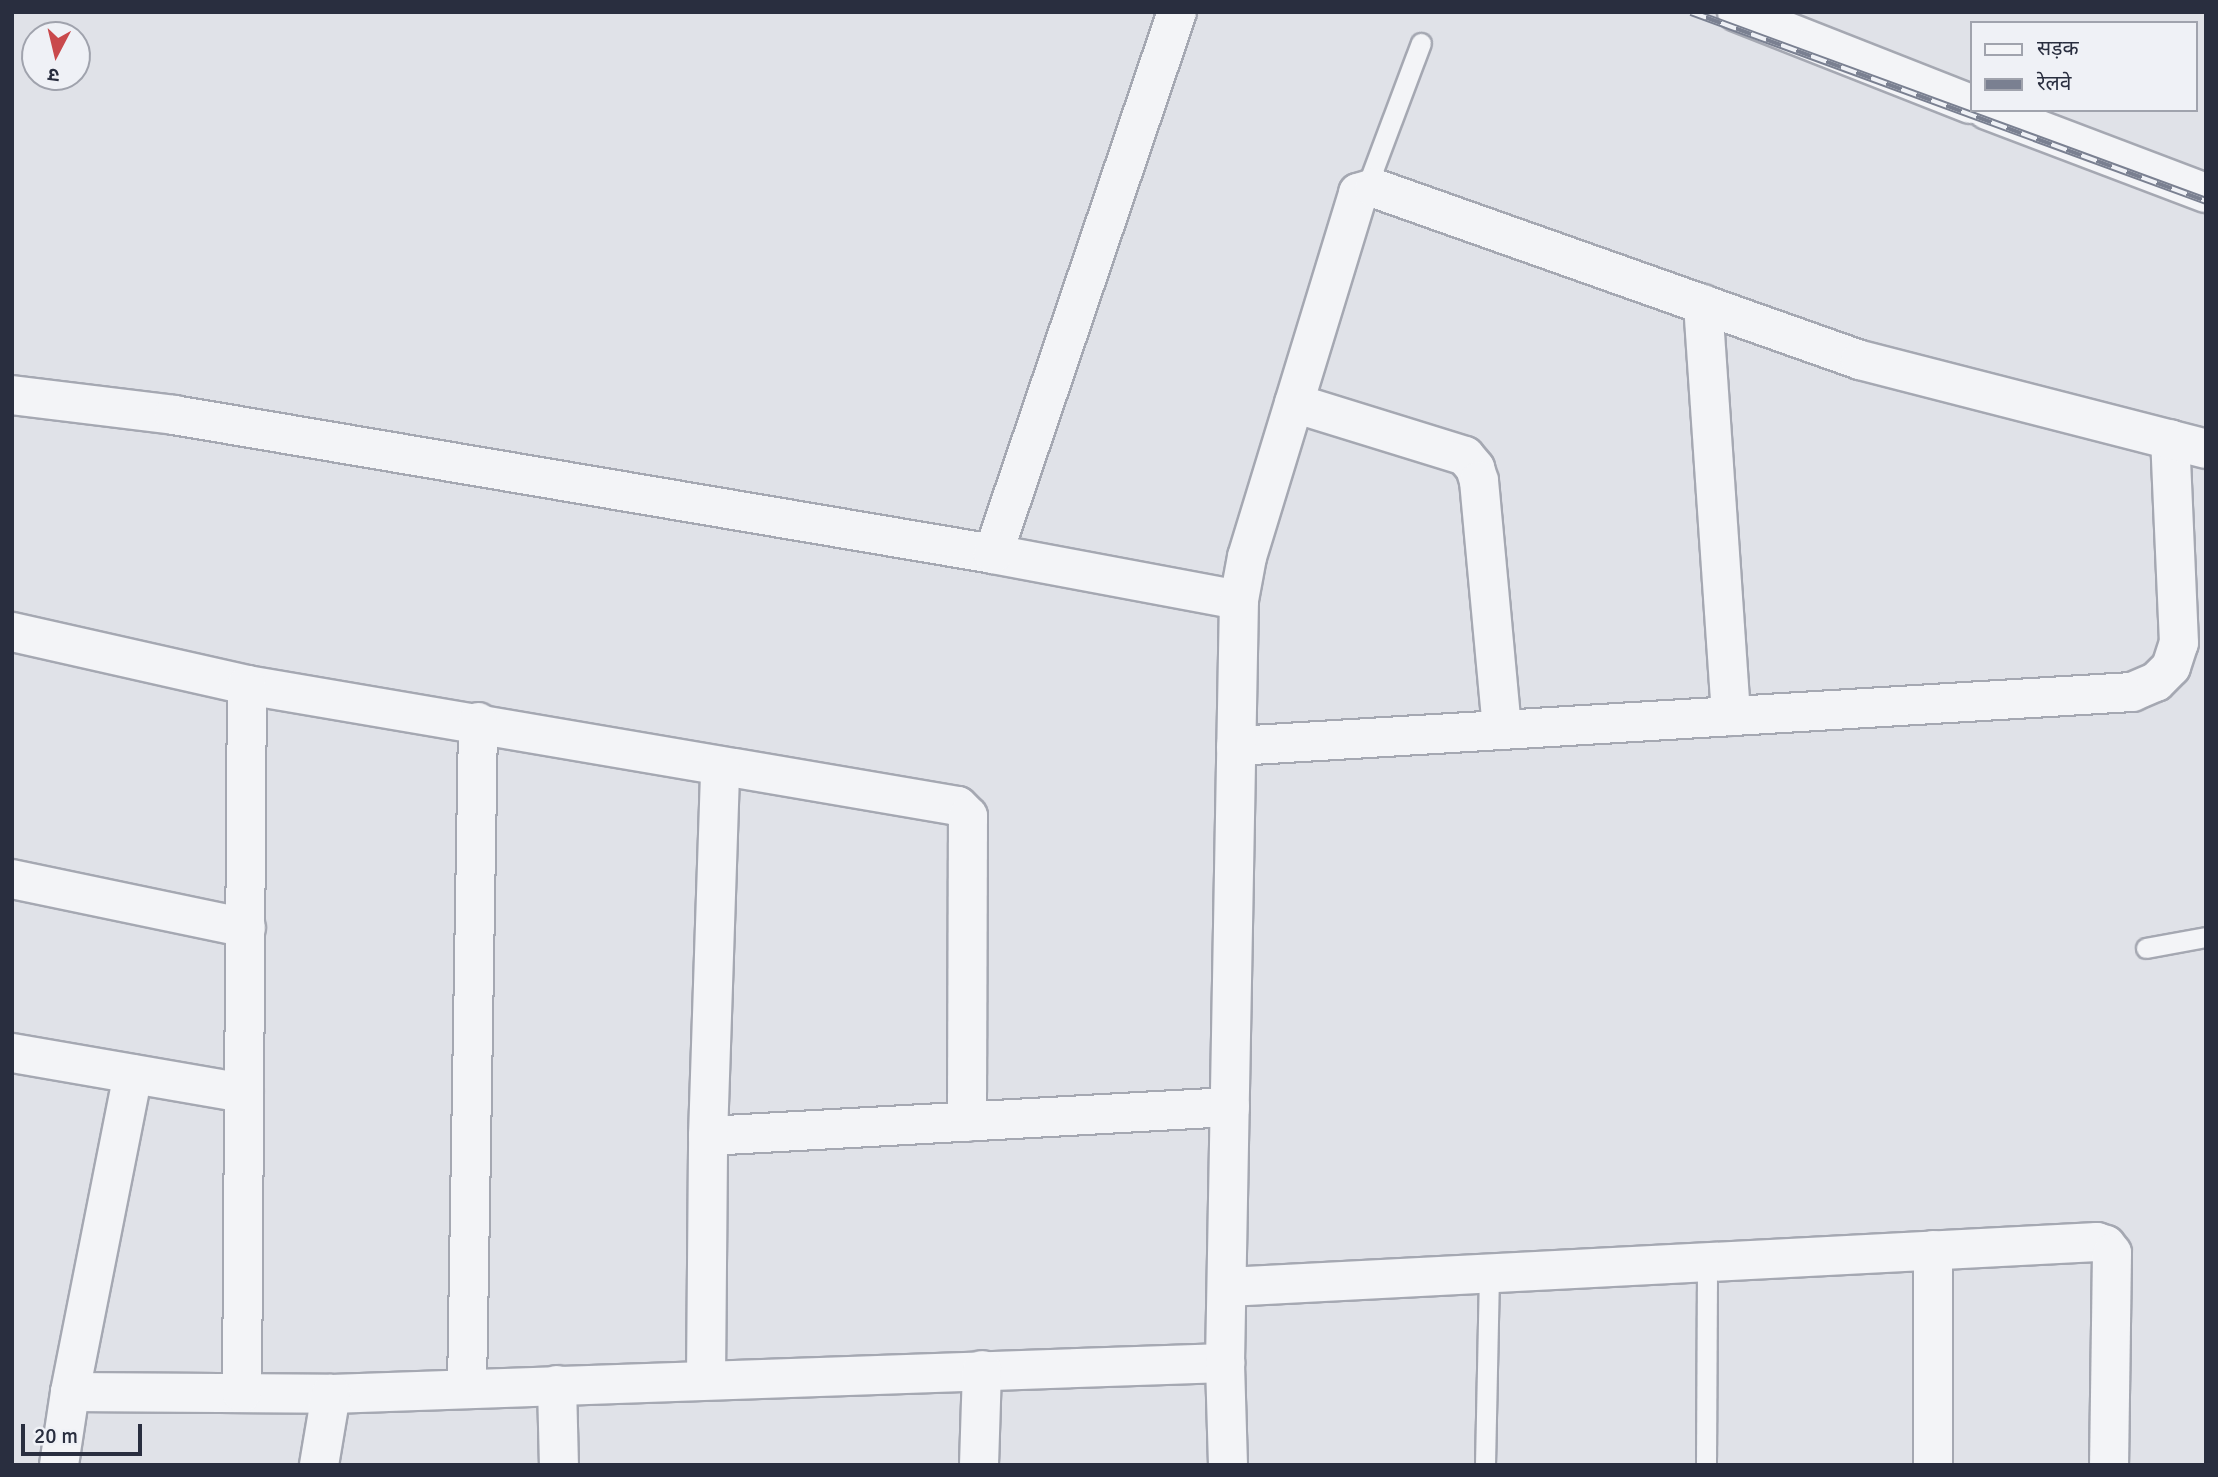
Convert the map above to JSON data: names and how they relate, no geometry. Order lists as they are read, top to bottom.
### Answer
{
  "legend": ["सड़क", "रेलवे"],
  "scale_bar": "20 m",
  "north": "bottom"
}
